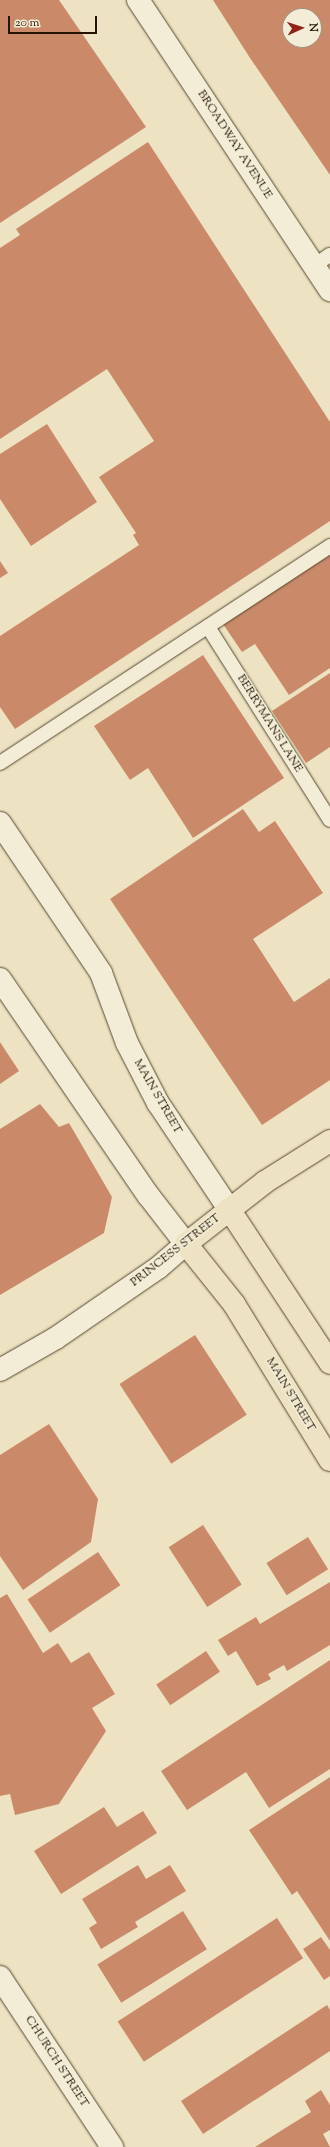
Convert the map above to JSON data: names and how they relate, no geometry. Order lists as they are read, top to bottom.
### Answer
{
  "streets": {
    "highway": ["MAIN STREET", "PRINCESS STREET"],
    "street": ["BROADWAY AVENUE", "CHURCH STREET"],
    "lane": ["BERRYMANS LANE"]
  },
  "crossings": [
    ["MAIN STREET", "PRINCESS STREET"]
  ],
  "scale_bar": "20 m",
  "north": "right"
}
